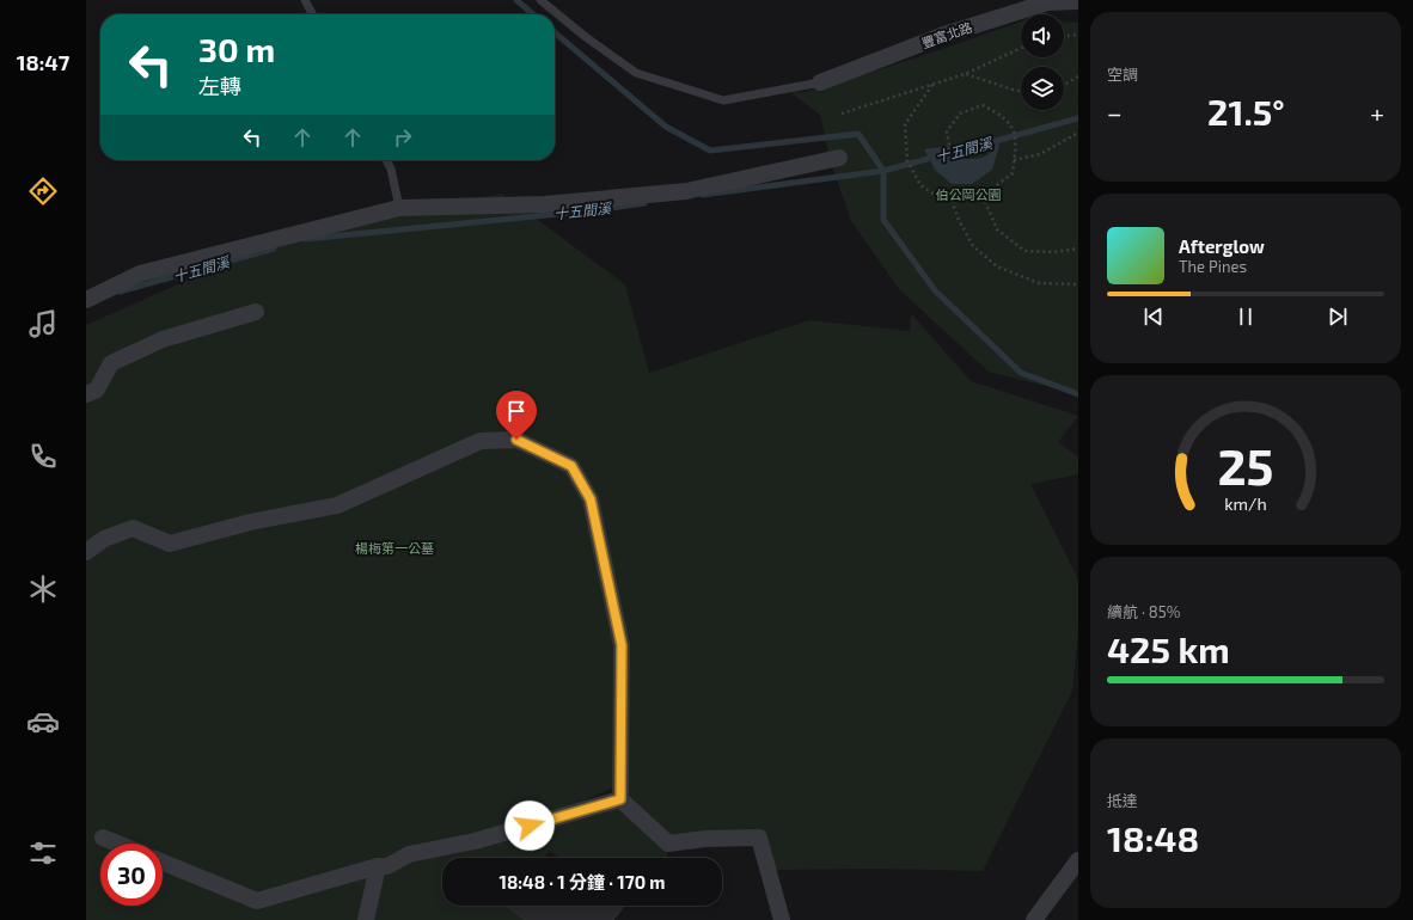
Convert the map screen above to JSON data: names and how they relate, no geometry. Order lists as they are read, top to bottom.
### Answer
{
  "streets": {
    "street": ["豐富北路"]
  },
  "water": ["十五間溪"],
  "parks": ["伯公岡公園", "楊梅第一公墓"],
  "page": {
    "tabs": "18:47",
    "tile": [
      "空調",
      ["續航 · 85%", "425 km"],
      ["抵達", "18:48"]
    ],
    "turn": ["30 m", "左轉"],
    "heat": ["−", "21.5°", "+"],
    "song": ["Afterglow", "The Pines"],
    "limit": "30",
    "trip": "18:48 · 1 分鐘 · 170 m",
    "gauge": ["25", "km/h"]
  }
}
